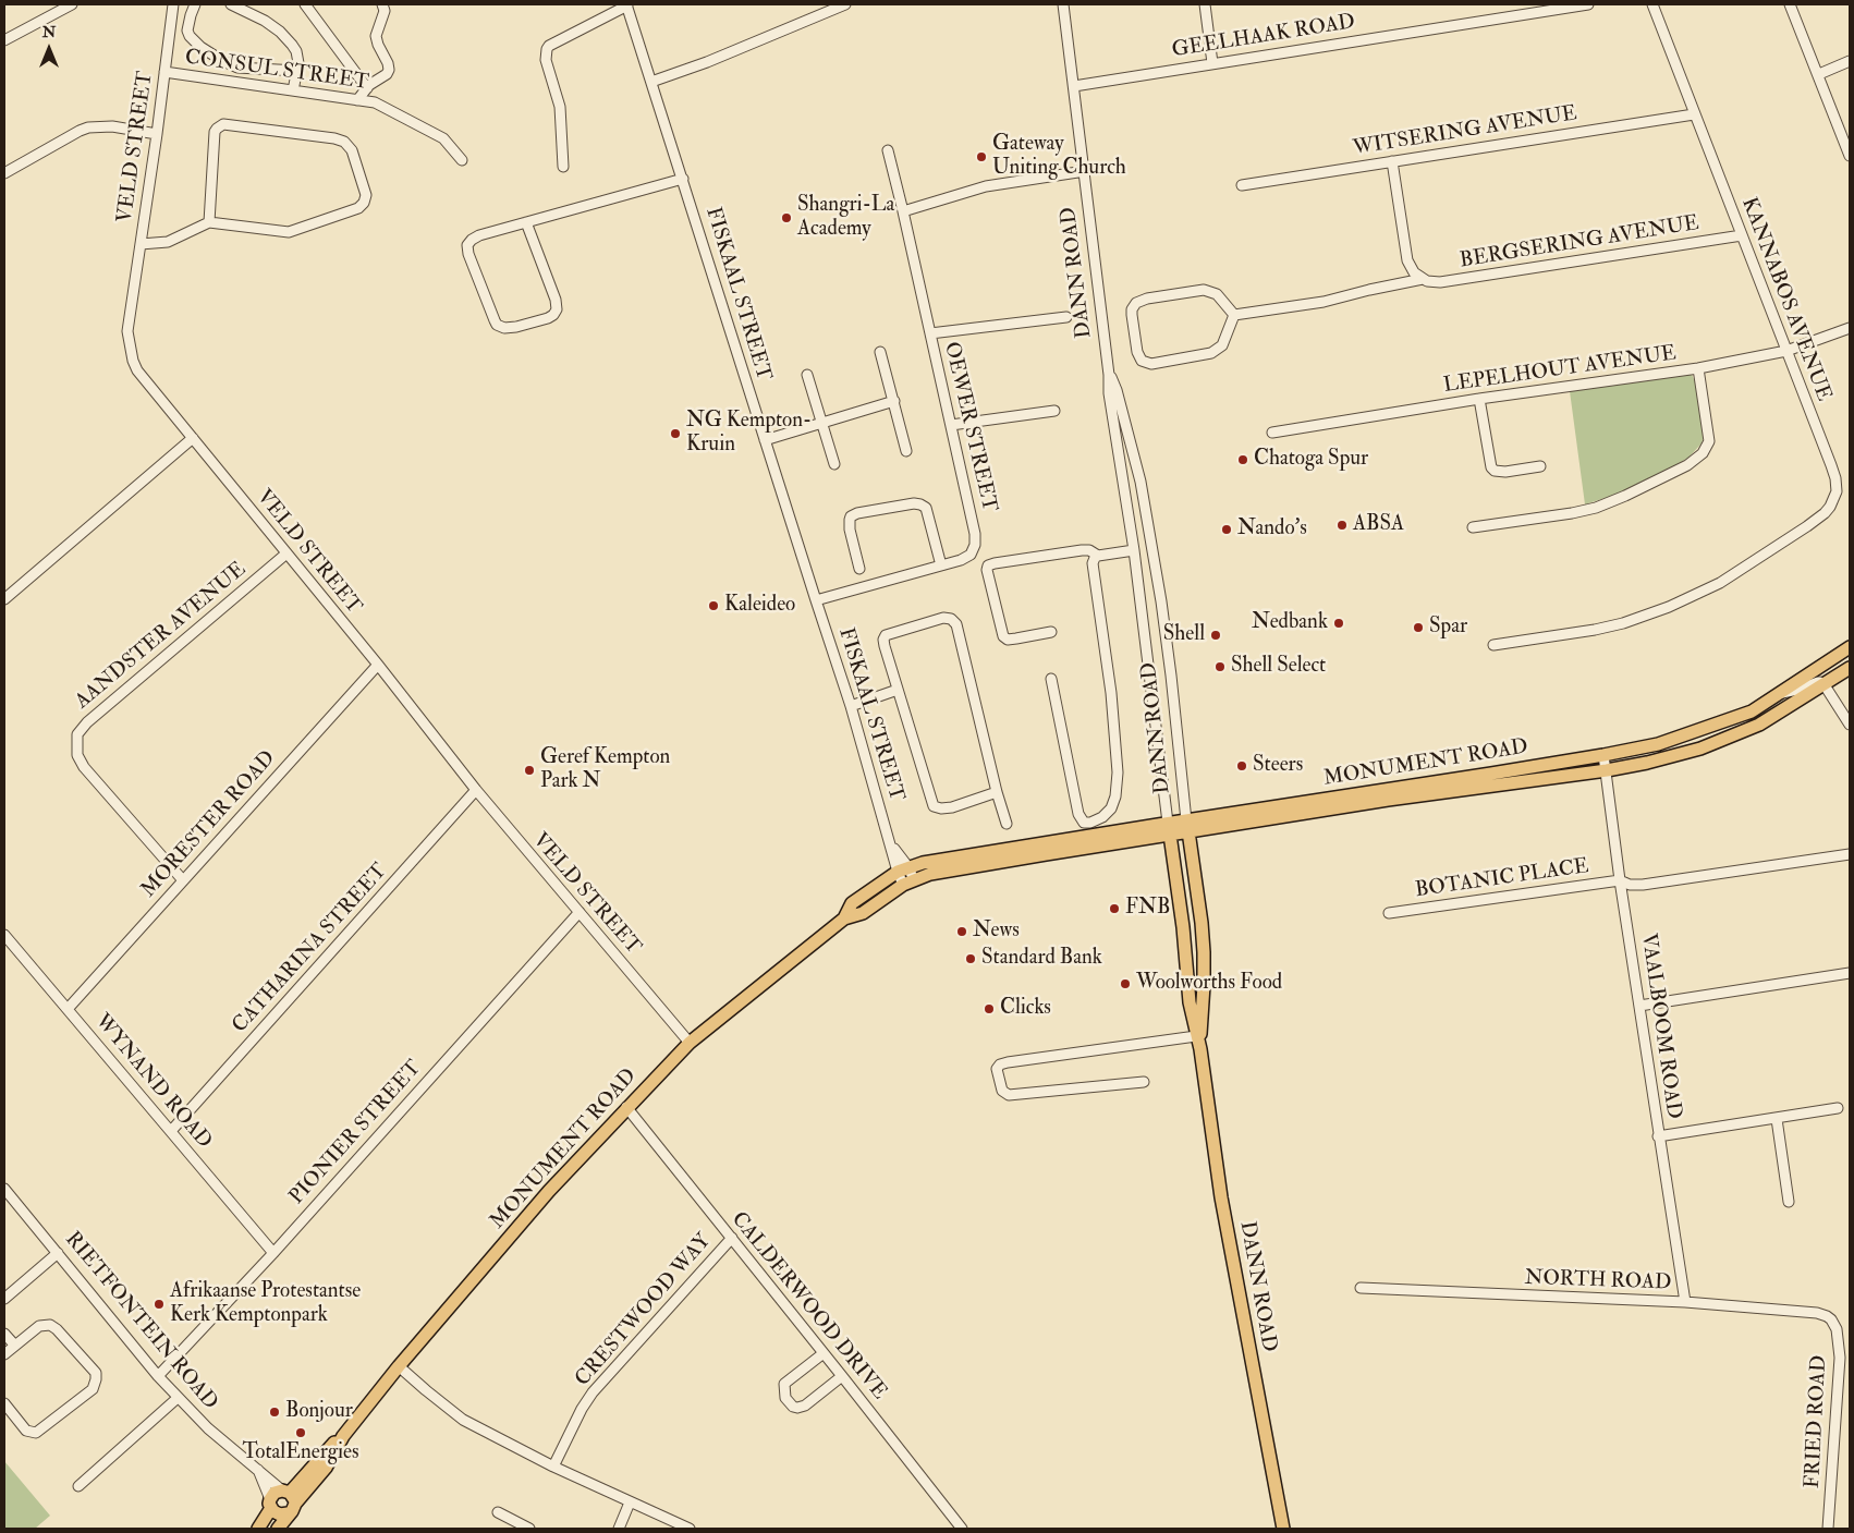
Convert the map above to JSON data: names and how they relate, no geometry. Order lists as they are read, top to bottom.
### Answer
{
  "streets": {
    "main road": ["DANN ROAD", "MONUMENT ROAD"],
    "street": [
      "GEELHAAK ROAD",
      "CONSUL STREET",
      "WITSERING AVENUE",
      "VELD STREET",
      "BERGSERING AVENUE",
      "FISKAAL STREET",
      "KANNABOS AVENUE",
      "LEPELHOUT AVENUE",
      "OEWER STREET",
      "AANDSTER AVENUE",
      "MORESTER ROAD",
      "BOTANIC PLACE",
      "CATHARINA STREET",
      "VAALBOOM ROAD",
      "WYNAND ROAD",
      "PIONIER STREET",
      "NORTH ROAD",
      "CALDERWOOD DRIVE",
      "CRESTWOOD WAY",
      "RIETFONTEIN ROAD",
      "FRIED ROAD"
    ]
  },
  "crossings": [
    ["GEELHAAK ROAD", "DANN ROAD"],
    ["CONSUL STREET", "VELD STREET"],
    ["WITSERING AVENUE", "KANNABOS AVENUE"],
    ["VELD STREET", "AANDSTER AVENUE"],
    ["VELD STREET", "MONUMENT ROAD"],
    ["VELD STREET", "MORESTER ROAD"],
    ["VELD STREET", "CATHARINA STREET"],
    ["VELD STREET", "PIONIER STREET"],
    ["BERGSERING AVENUE", "KANNABOS AVENUE"],
    ["DANN ROAD", "MONUMENT ROAD"],
    ["FISKAAL STREET", "OEWER STREET"],
    ["FISKAAL STREET", "MONUMENT ROAD"],
    ["KANNABOS AVENUE", "LEPELHOUT AVENUE"],
    ["AANDSTER AVENUE", "MORESTER ROAD"],
    ["MONUMENT ROAD", "VAALBOOM ROAD"],
    ["MONUMENT ROAD", "CALDERWOOD DRIVE"],
    ["MONUMENT ROAD", "RIETFONTEIN ROAD"],
    ["MORESTER ROAD", "WYNAND ROAD"],
    ["BOTANIC PLACE", "VAALBOOM ROAD"],
    ["CATHARINA STREET", "WYNAND ROAD"],
    ["VAALBOOM ROAD", "NORTH ROAD"],
    ["WYNAND ROAD", "PIONIER STREET"],
    ["PIONIER STREET", "RIETFONTEIN ROAD"],
    ["NORTH ROAD", "FRIED ROAD"],
    ["CALDERWOOD DRIVE", "CRESTWOOD WAY"]
  ],
  "places": [
    "Gateway Uniting Church",
    "Shangri-La Academy",
    "NG Kempton- Kruin",
    "Chatoga Spur",
    "ABSA",
    "Nando's",
    "Kaleideo",
    "Nedbank",
    "Spar",
    "Shell",
    "Shell Select",
    "Steers",
    "Geref Kempton Park N",
    "FNB",
    "News",
    "Standard Bank",
    "Woolworths Food",
    "Clicks",
    "Afrikaanse Protestantse Kerk Kemptonpark",
    "Bonjour",
    "TotalEnergies"
  ],
  "north": "top"
}
